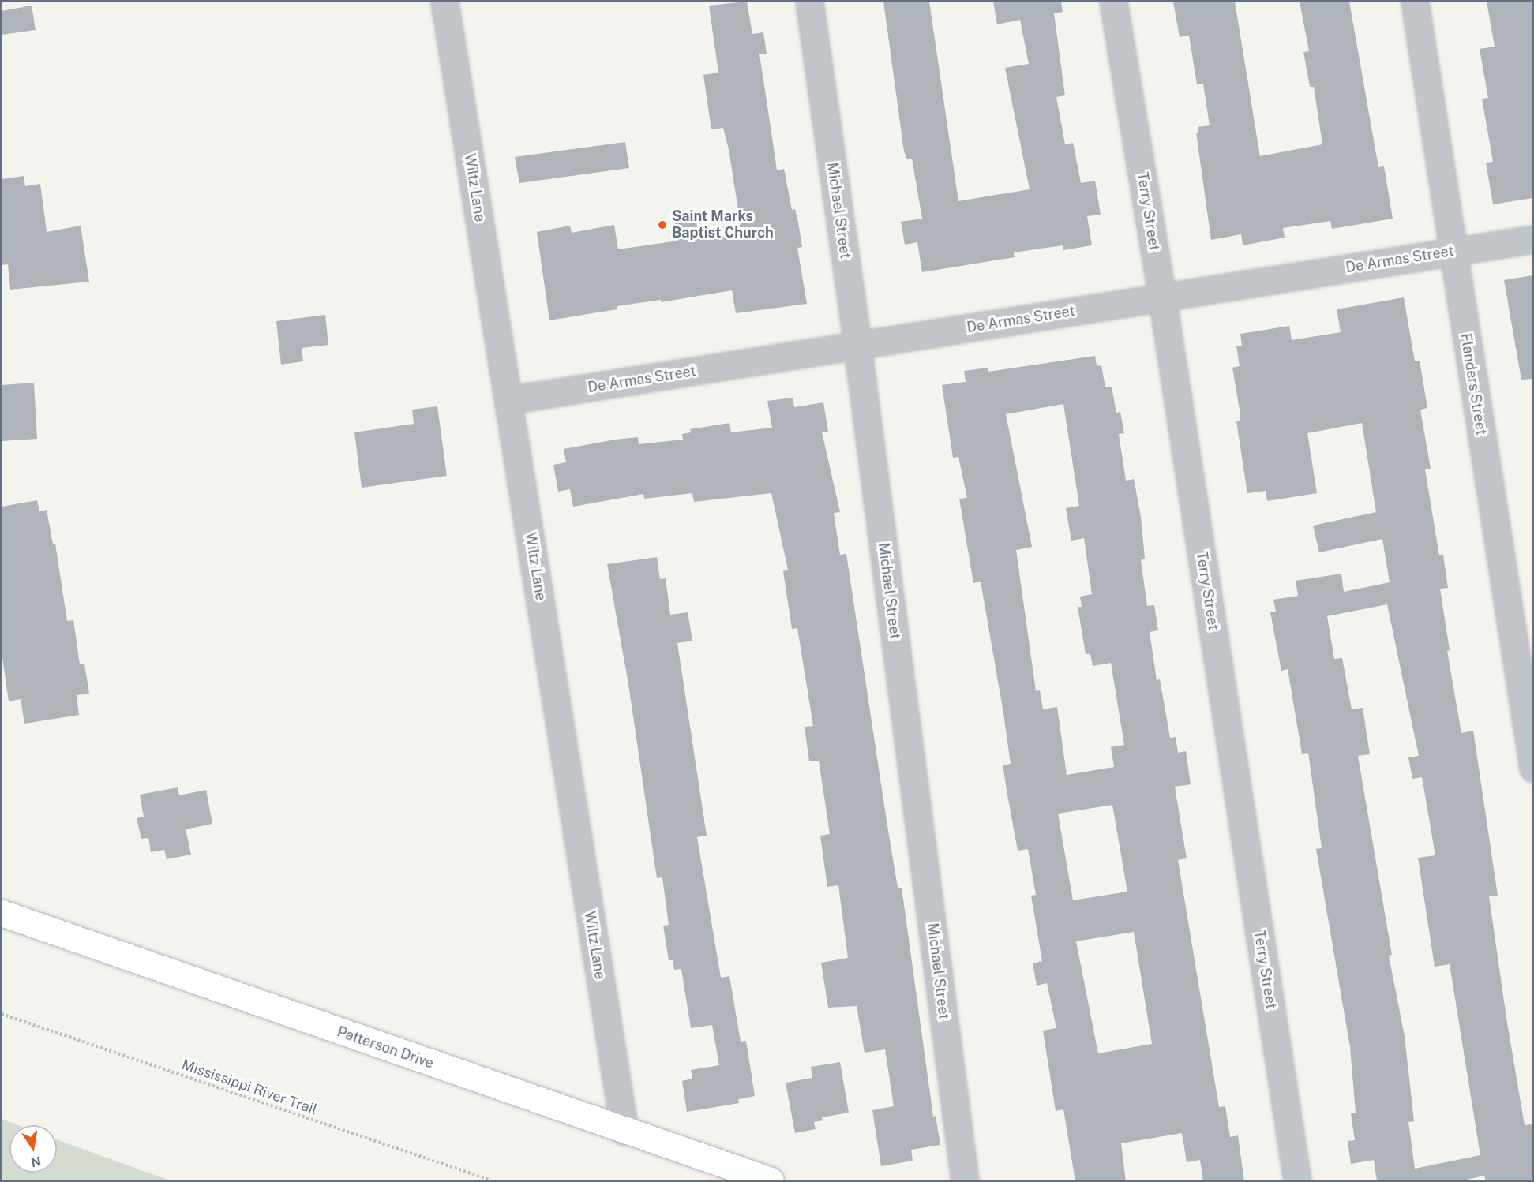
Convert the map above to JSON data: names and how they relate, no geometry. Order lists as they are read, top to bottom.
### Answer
{
  "streets": {
    "street": [
      "Wiltz Lane",
      "Michael Street",
      "Terry Street",
      "De Armas Street",
      "Flanders Street",
      "Patterson Drive"
    ],
    "path": ["Mississippi River Trail"]
  },
  "crossings": [
    ["Wiltz Lane", "De Armas Street"],
    ["Wiltz Lane", "Patterson Drive"],
    ["Michael Street", "De Armas Street"],
    ["Terry Street", "De Armas Street"],
    ["De Armas Street", "Flanders Street"]
  ],
  "places": ["Saint Marks Baptist Church"],
  "north": "bottom"
}
